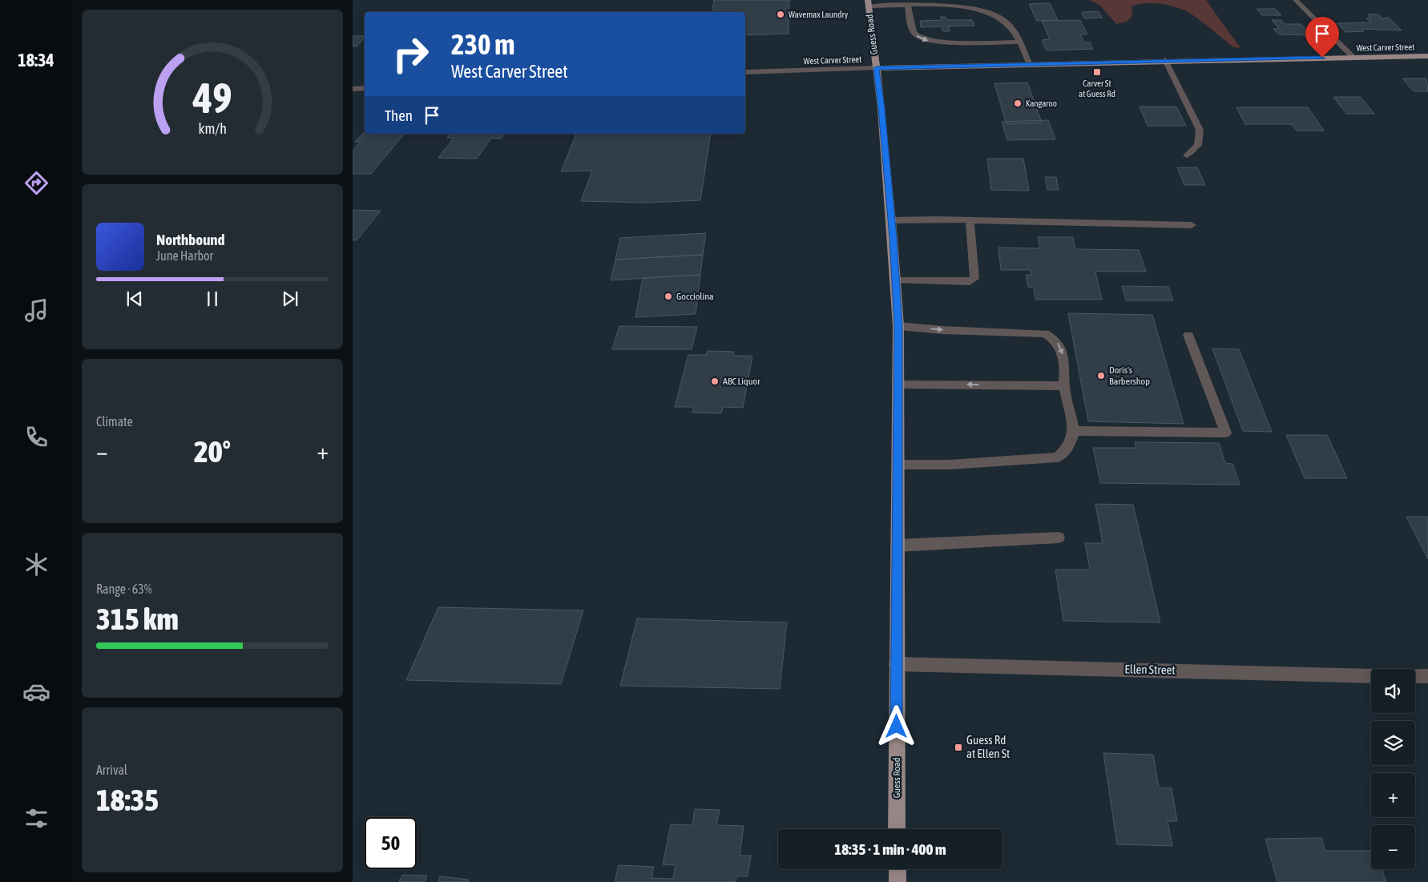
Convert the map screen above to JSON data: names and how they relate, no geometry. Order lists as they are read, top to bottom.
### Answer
{
  "streets": {
    "main road": ["Guess Road", "West Carver Street"],
    "street": ["Ellen Street"]
  },
  "crossings": [
    ["Guess Road", "West Carver Street"],
    ["Guess Road", "Ellen Street"]
  ],
  "places": {
    "other": [
      "Wavemax Laundry",
      "Kangaroo",
      "Gocciolina",
      "Doris's Barbershop",
      "ABC Liquor"
    ],
    "transit": ["Carver St at Guess Rd", "Guess Rd at Ellen St"]
  },
  "page": {
    "tabs": "18:34",
    "turn": ["230 m", "West Carver Street"],
    "then": "Then",
    "song": ["Northbound", "June Harbor"],
    "tile": [
      "Climate",
      ["Range · 63%", "315 km"],
      ["Arrival", "18:35"]
    ],
    "heat": ["−", "20°", "+"],
    "map_buttons": ["+", "−"],
    "limit": "50",
    "trip": "18:35 · 1 min · 400 m",
    "gauge": ["49", "km/h"]
  }
}
